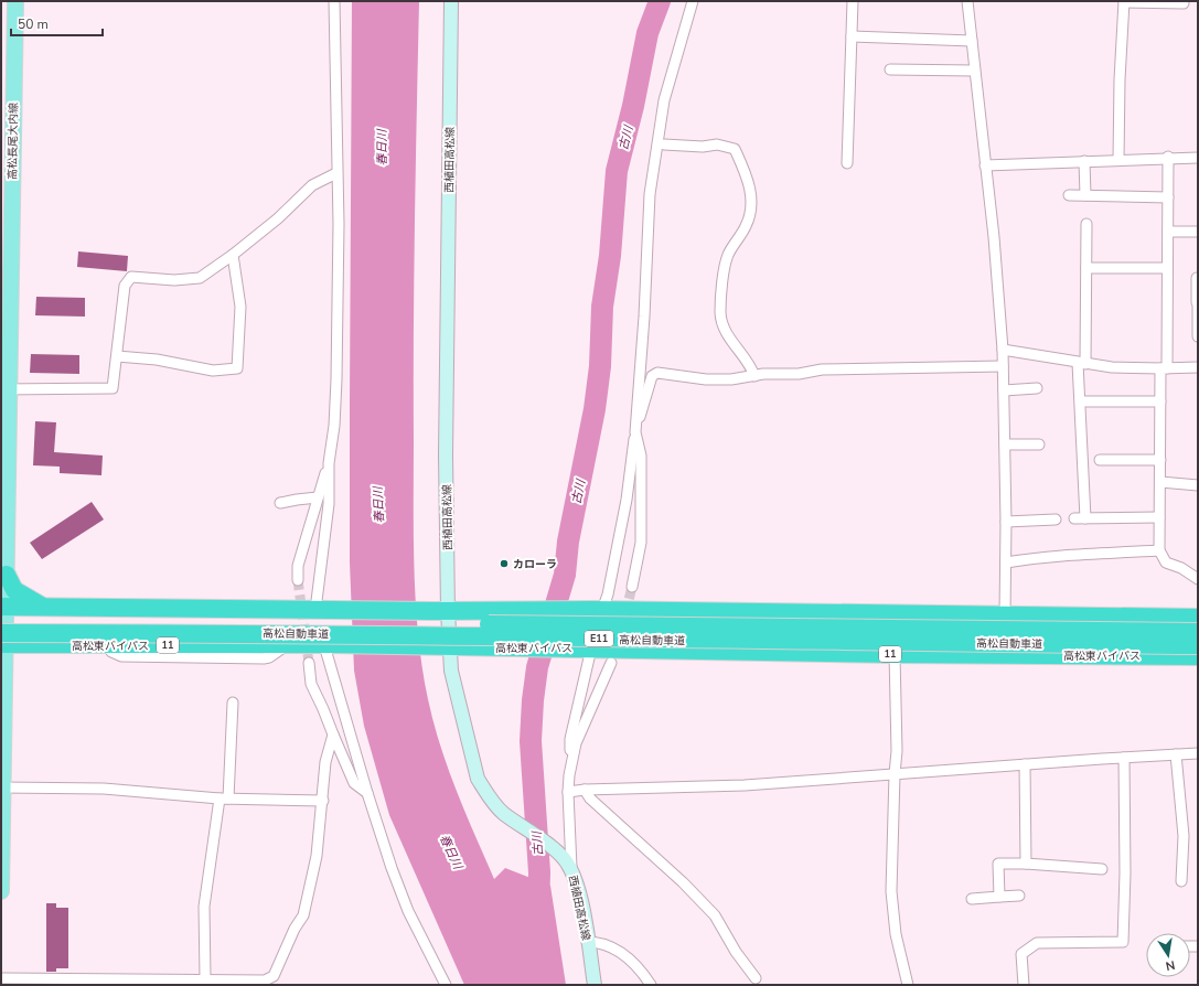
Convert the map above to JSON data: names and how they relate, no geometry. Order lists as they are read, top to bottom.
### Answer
{
  "streets": {
    "highway": [
      "高松自動車道",
      "E11",
      "高松東バイパス",
      "11"
    ],
    "main road": ["高松長尾大内線", "西植田高松線"]
  },
  "crossings": [
    ["高松長尾大内線", "高松自動車道"],
    ["高松長尾大内線", "高松東バイパス"],
    ["西植田高松線", "高松東バイパス"],
    ["高松自動車道", "高松東バイパス"]
  ],
  "water": ["古川", "春日川"],
  "places": ["カローラ"],
  "scale_bar": "50 m",
  "north": "bottom"
}
